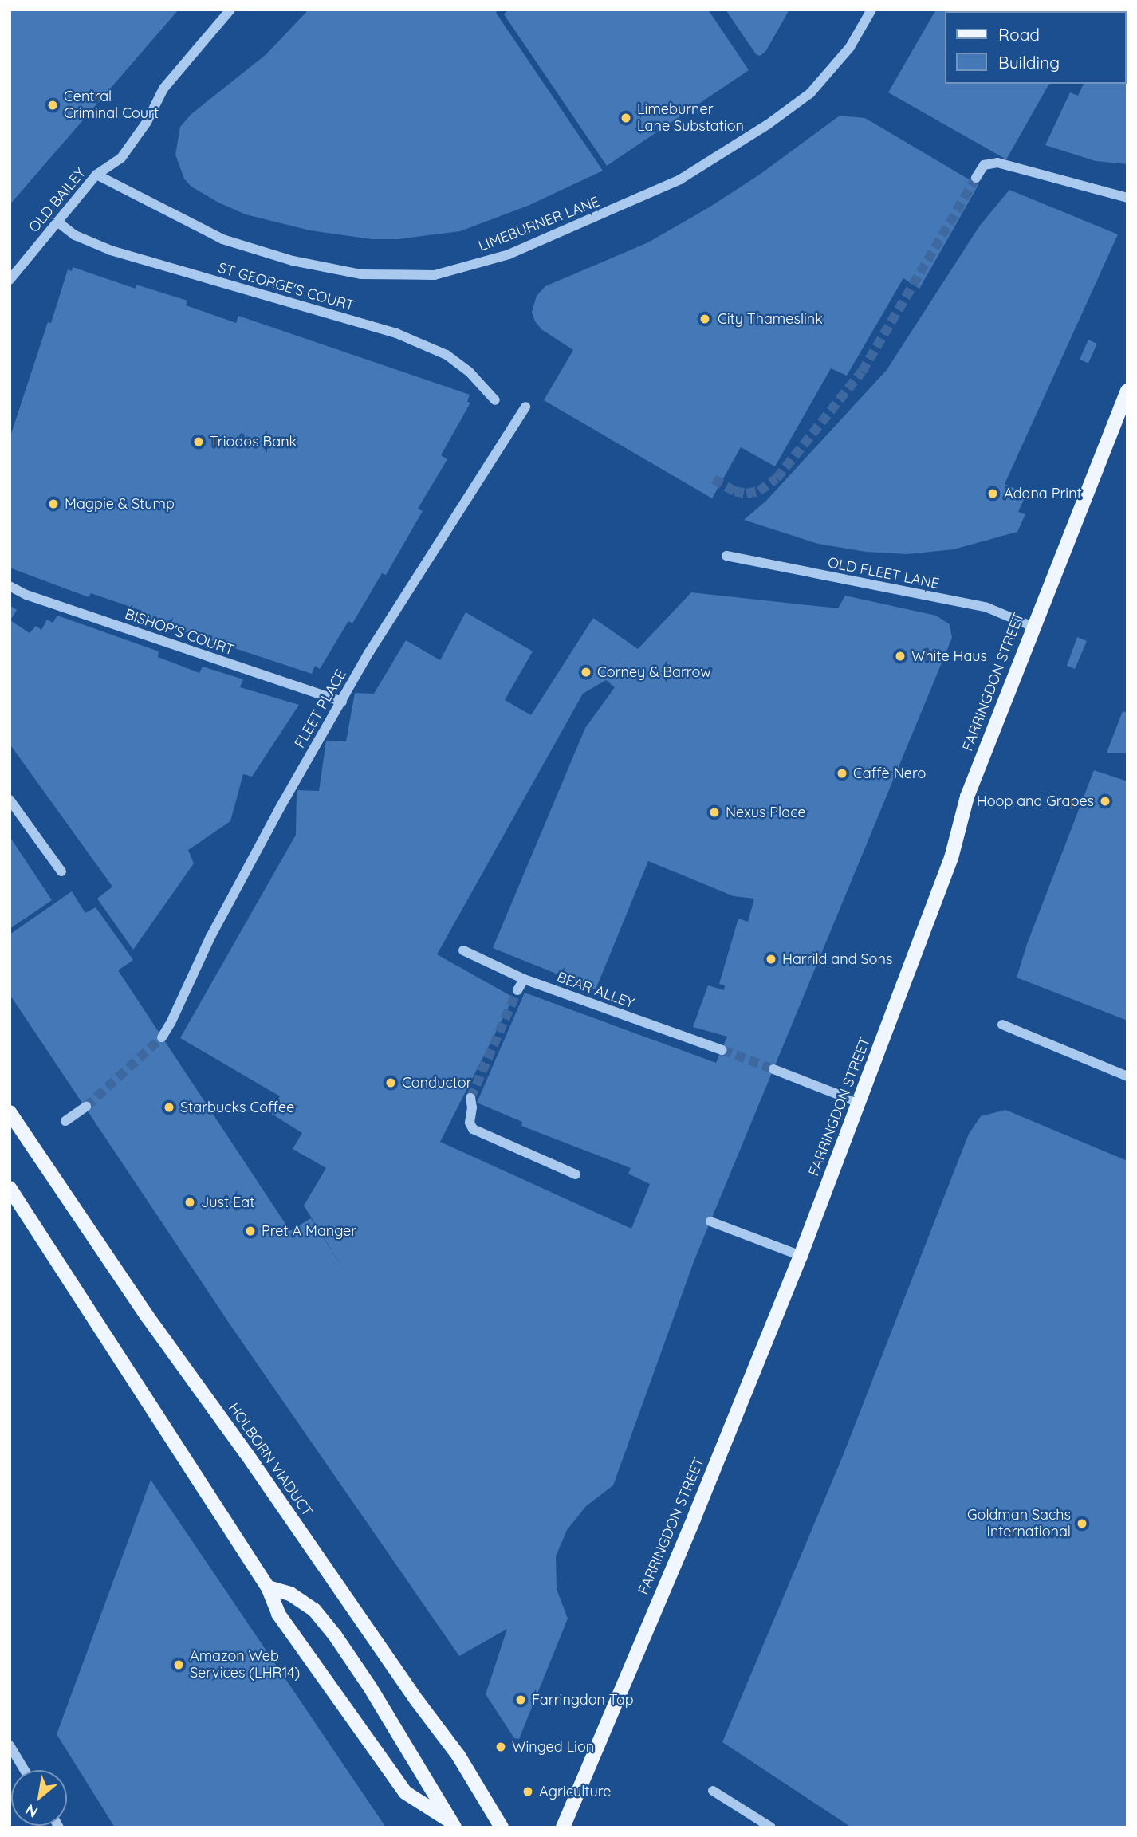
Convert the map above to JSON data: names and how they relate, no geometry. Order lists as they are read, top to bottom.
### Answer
{
  "streets": {
    "main road": ["FARRINGDON STREET", "HOLBORN VIADUCT"],
    "street": [
      "OLD BAILEY",
      "LIMEBURNER LANE",
      "ST GEORGE'S COURT",
      "OLD FLEET LANE",
      "BISHOP'S COURT",
      "FLEET PLACE",
      "BEAR ALLEY"
    ]
  },
  "crossings": [
    ["OLD BAILEY", "LIMEBURNER LANE"],
    ["OLD BAILEY", "ST GEORGE'S COURT"],
    ["OLD FLEET LANE", "FARRINGDON STREET"],
    ["BISHOP'S COURT", "FLEET PLACE"]
  ],
  "places": [
    "Central Criminal Court",
    "Limeburner Lane Substation",
    "City Thameslink",
    "Triodos Bank",
    "Adana Print",
    "Magpie & Stump",
    "White Haus",
    "Corney & Barrow",
    "Caffè Nero",
    "Hoop and Grapes",
    "Nexus Place",
    "Harrild and Sons",
    "Conductor",
    "Starbucks Coffee",
    "Just Eat",
    "Pret A Manger",
    "Goldman Sachs International",
    "Amazon Web Services (LHR14)",
    "Farringdon Tap",
    "Winged Lion",
    "Agriculture"
  ],
  "legend": ["Road", "Building"],
  "north": "bottom left"
}
